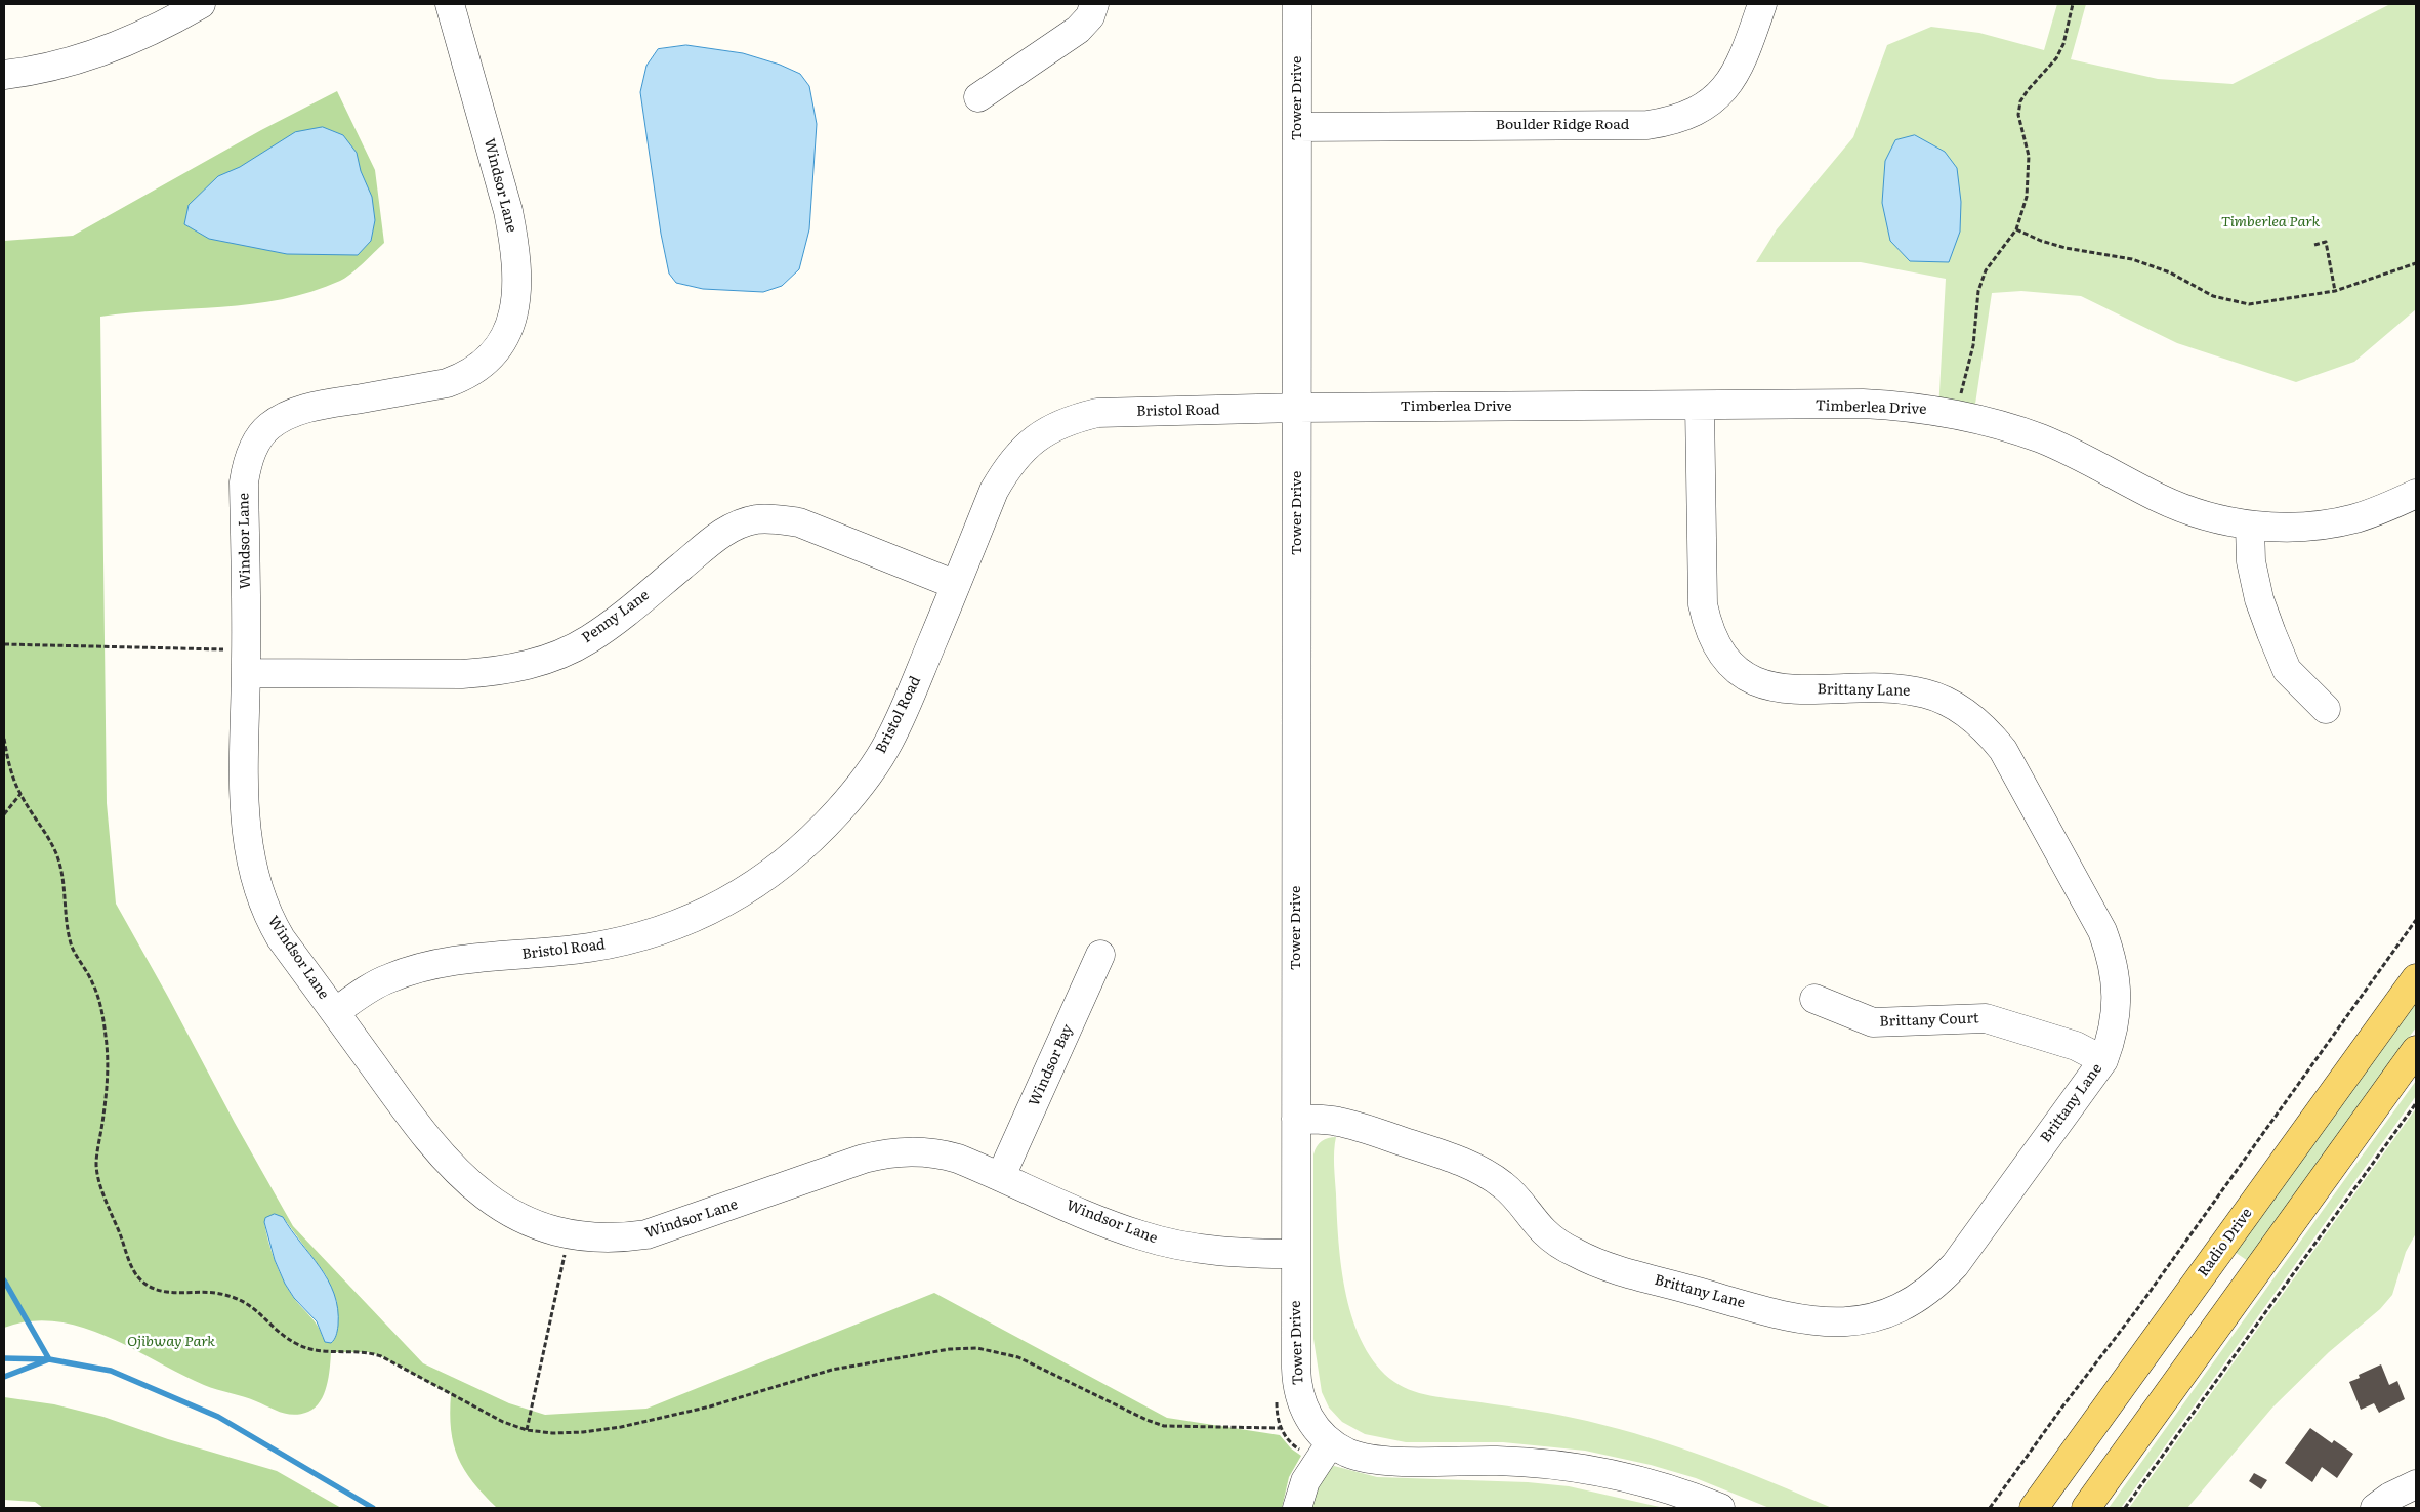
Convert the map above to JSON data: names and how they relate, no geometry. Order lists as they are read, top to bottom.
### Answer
{
  "streets": {
    "main road": ["Radio Drive"],
    "street": [
      "Tower Drive",
      "Boulder Ridge Road",
      "Windsor Lane",
      "Timberlea Drive",
      "Bristol Road",
      "Penny Lane",
      "Brittany Lane",
      "Brittany Court",
      "Windsor Bay"
    ]
  },
  "crossings": [
    ["Tower Drive", "Boulder Ridge Road"],
    ["Tower Drive", "Windsor Lane"],
    ["Tower Drive", "Timberlea Drive"],
    ["Tower Drive", "Bristol Road"],
    ["Tower Drive", "Brittany Lane"],
    ["Windsor Lane", "Bristol Road"],
    ["Windsor Lane", "Penny Lane"],
    ["Windsor Lane", "Windsor Bay"],
    ["Timberlea Drive", "Bristol Road"],
    ["Timberlea Drive", "Brittany Lane"],
    ["Bristol Road", "Penny Lane"],
    ["Brittany Lane", "Brittany Court"]
  ],
  "parks": ["Timberlea Park", "Ojibway Park"]
}
